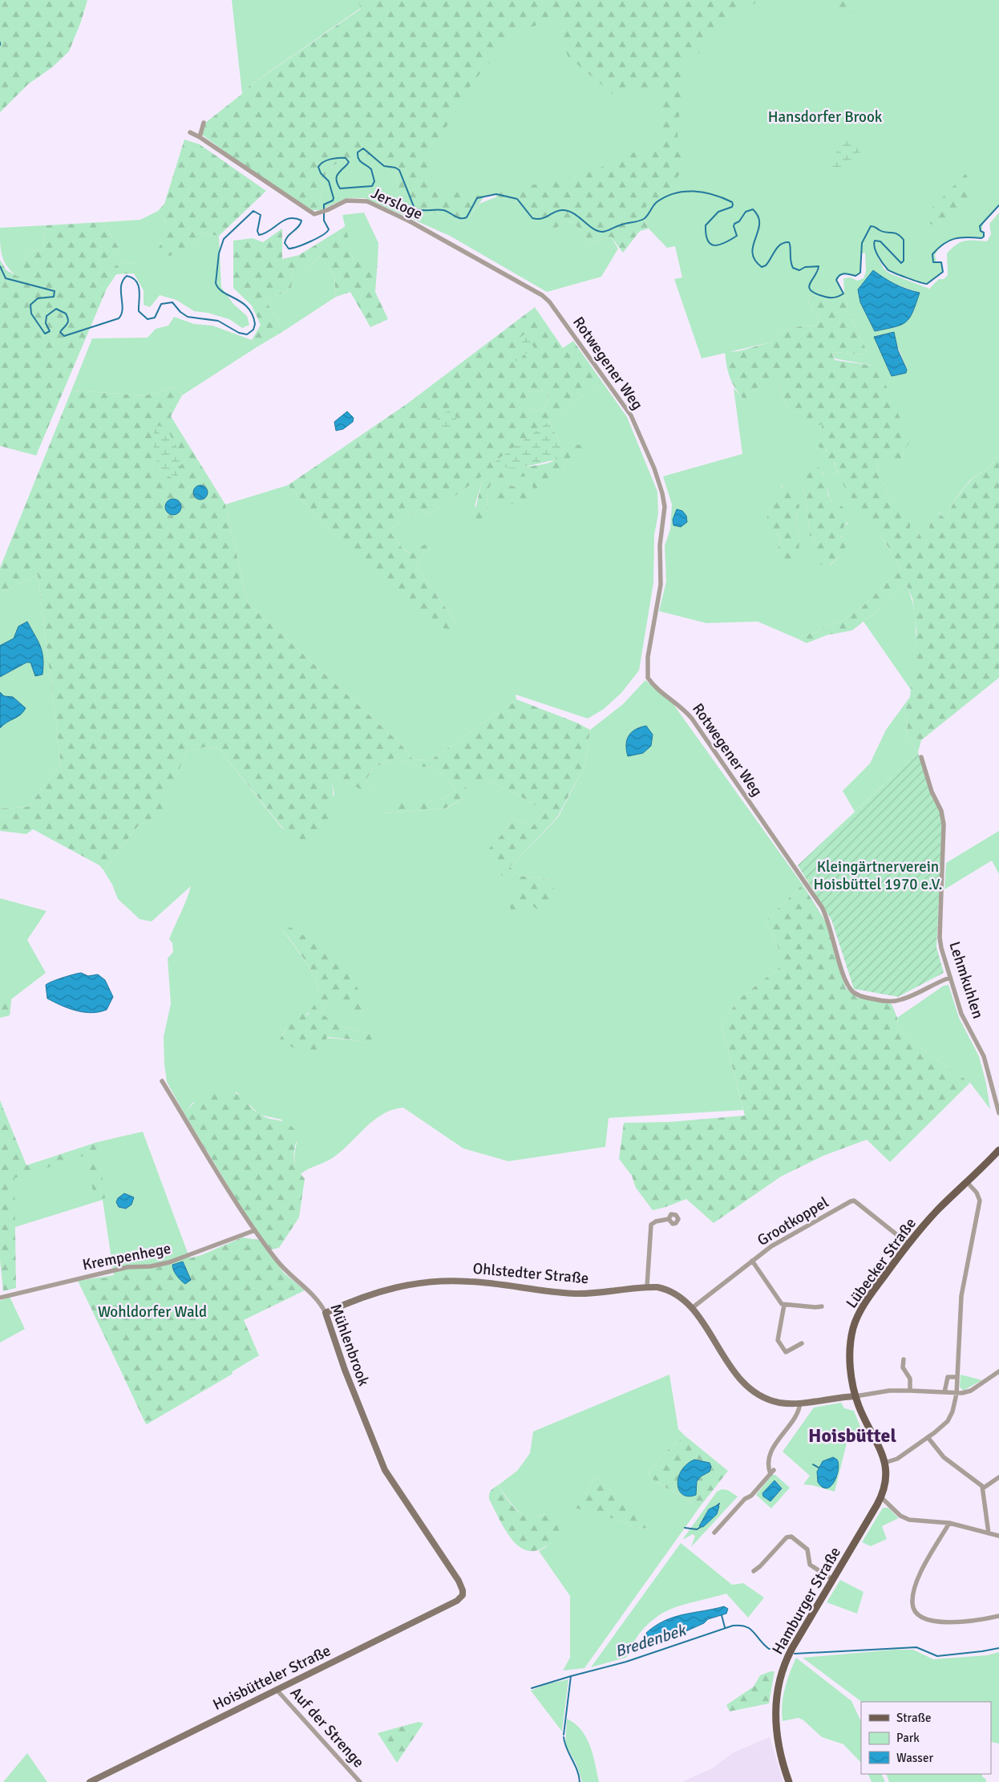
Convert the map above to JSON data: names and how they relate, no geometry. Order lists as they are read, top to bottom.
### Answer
{
  "streets": {
    "main road": ["Lübecker Straße", "Hamburger Straße"],
    "street": [
      "Jersloge",
      "Rotwegener Weg",
      "Lehmkuhlen",
      "Grootkoppel",
      "Krempenhege",
      "Ohlstedter Straße",
      "Mühlenbrook",
      "Hoisbütteler Straße",
      "Auf der Strenge"
    ]
  },
  "crossings": [
    ["Jersloge", "Rotwegener Weg"],
    ["Rotwegener Weg", "Lehmkuhlen"],
    ["Grootkoppel", "Lübecker Straße"],
    ["Grootkoppel", "Ohlstedter Straße"],
    ["Krempenhege", "Mühlenbrook"],
    ["Lübecker Straße", "Ohlstedter Straße"],
    ["Lübecker Straße", "Hamburger Straße"],
    ["Ohlstedter Straße", "Mühlenbrook"],
    ["Mühlenbrook", "Hoisbütteler Straße"],
    ["Hoisbütteler Straße", "Auf der Strenge"]
  ],
  "districts": ["Hoisbüttel"],
  "water": ["Bredenbek"],
  "parks": ["Hansdorfer Brook", "Kleingärtnerverein Hoisbüttel 1970 e.V.", "Wohldorfer Wald"],
  "legend": ["Straße", "Park", "Wasser"]
}
